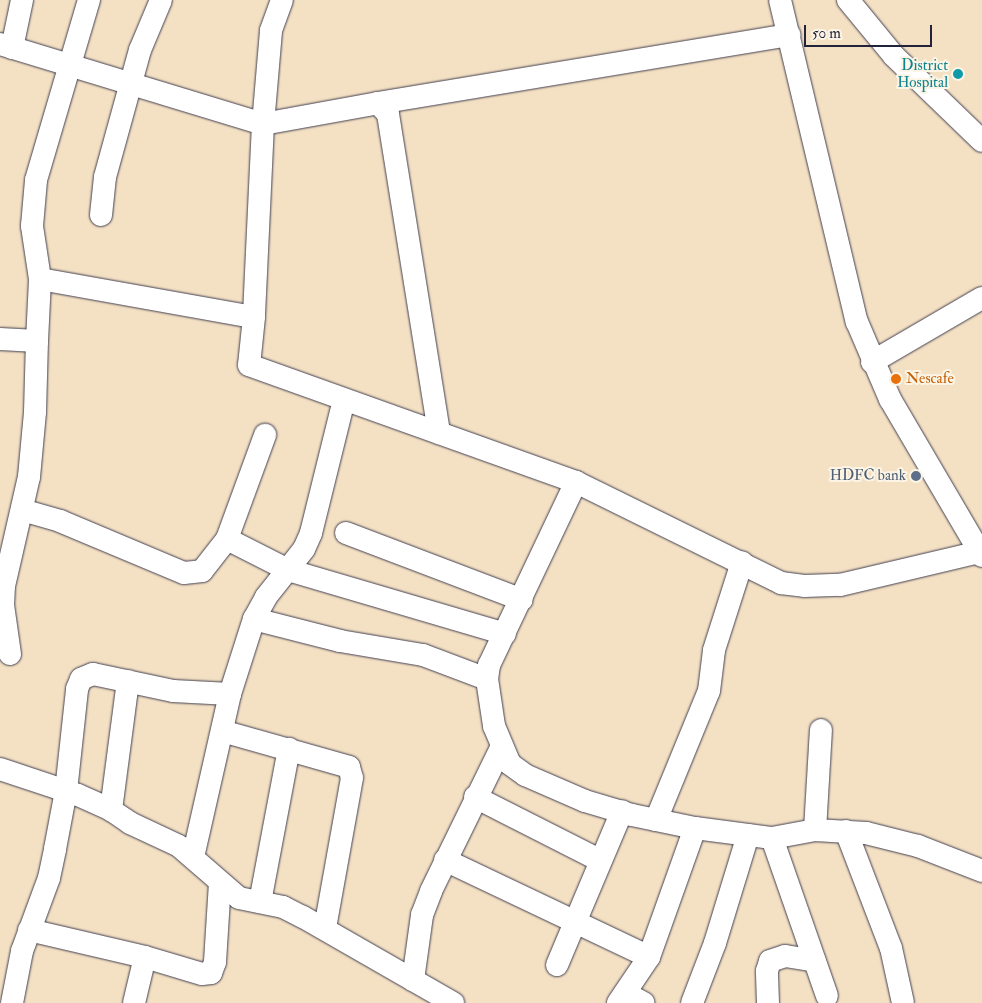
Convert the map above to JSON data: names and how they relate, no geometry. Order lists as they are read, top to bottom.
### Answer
{
  "places": ["District Hospital", "Nescafe", "HDFC bank"],
  "scale_bar": "50 m"
}
